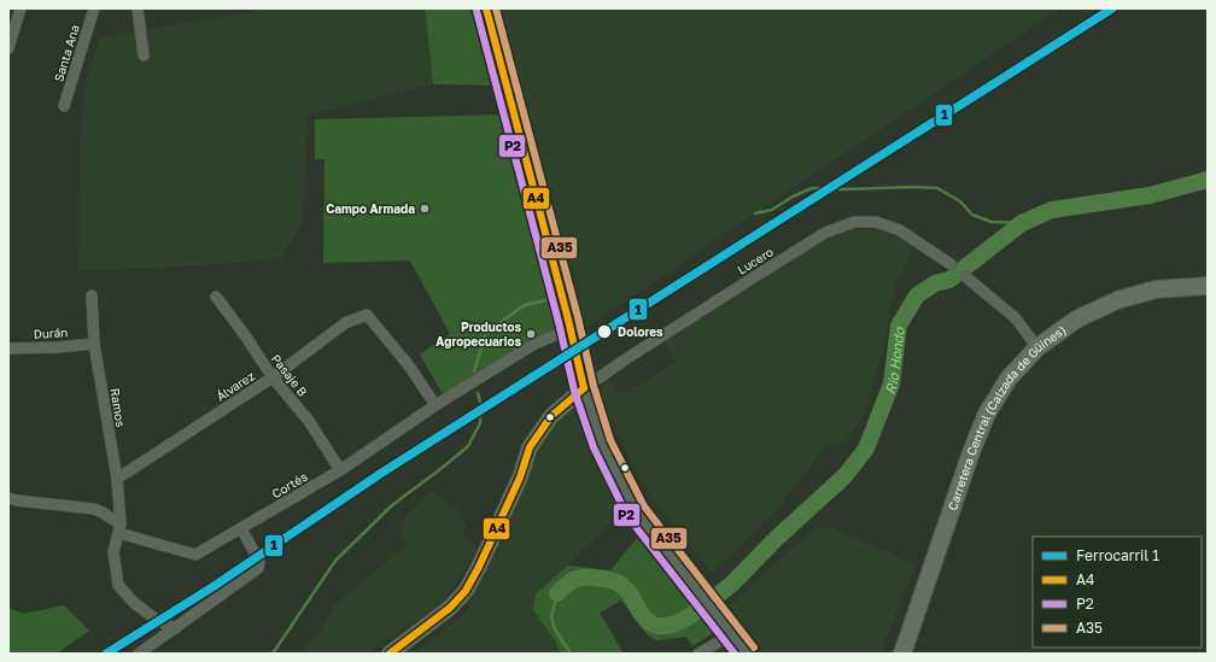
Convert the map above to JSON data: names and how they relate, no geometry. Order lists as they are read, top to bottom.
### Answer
{
  "streets": {
    "main road": ["Carretera Central (Calzada de Güines)"],
    "street": [
      "Santa Ana",
      "Lucero",
      "Durán",
      "Pasaje B",
      "Álvarez",
      "Ramos",
      "Cortés"
    ]
  },
  "crossings": [
    ["Durán", "Ramos"],
    ["Pasaje B", "Álvarez"],
    ["Pasaje B", "Cortés"],
    ["Álvarez", "Ramos"],
    ["Álvarez", "Cortés"],
    ["Ramos", "Cortés"]
  ],
  "water": ["Río Hondo"],
  "places": ["Campo Armada", "Dolores", "Productos Agropecuarios"],
  "lines": [
    "rail line 1",
    "transit line A4",
    "transit line A35",
    "transit line P2"
  ],
  "legend": [
    "Ferrocarril 1",
    "A4",
    "P2",
    "A35"
  ]
}
